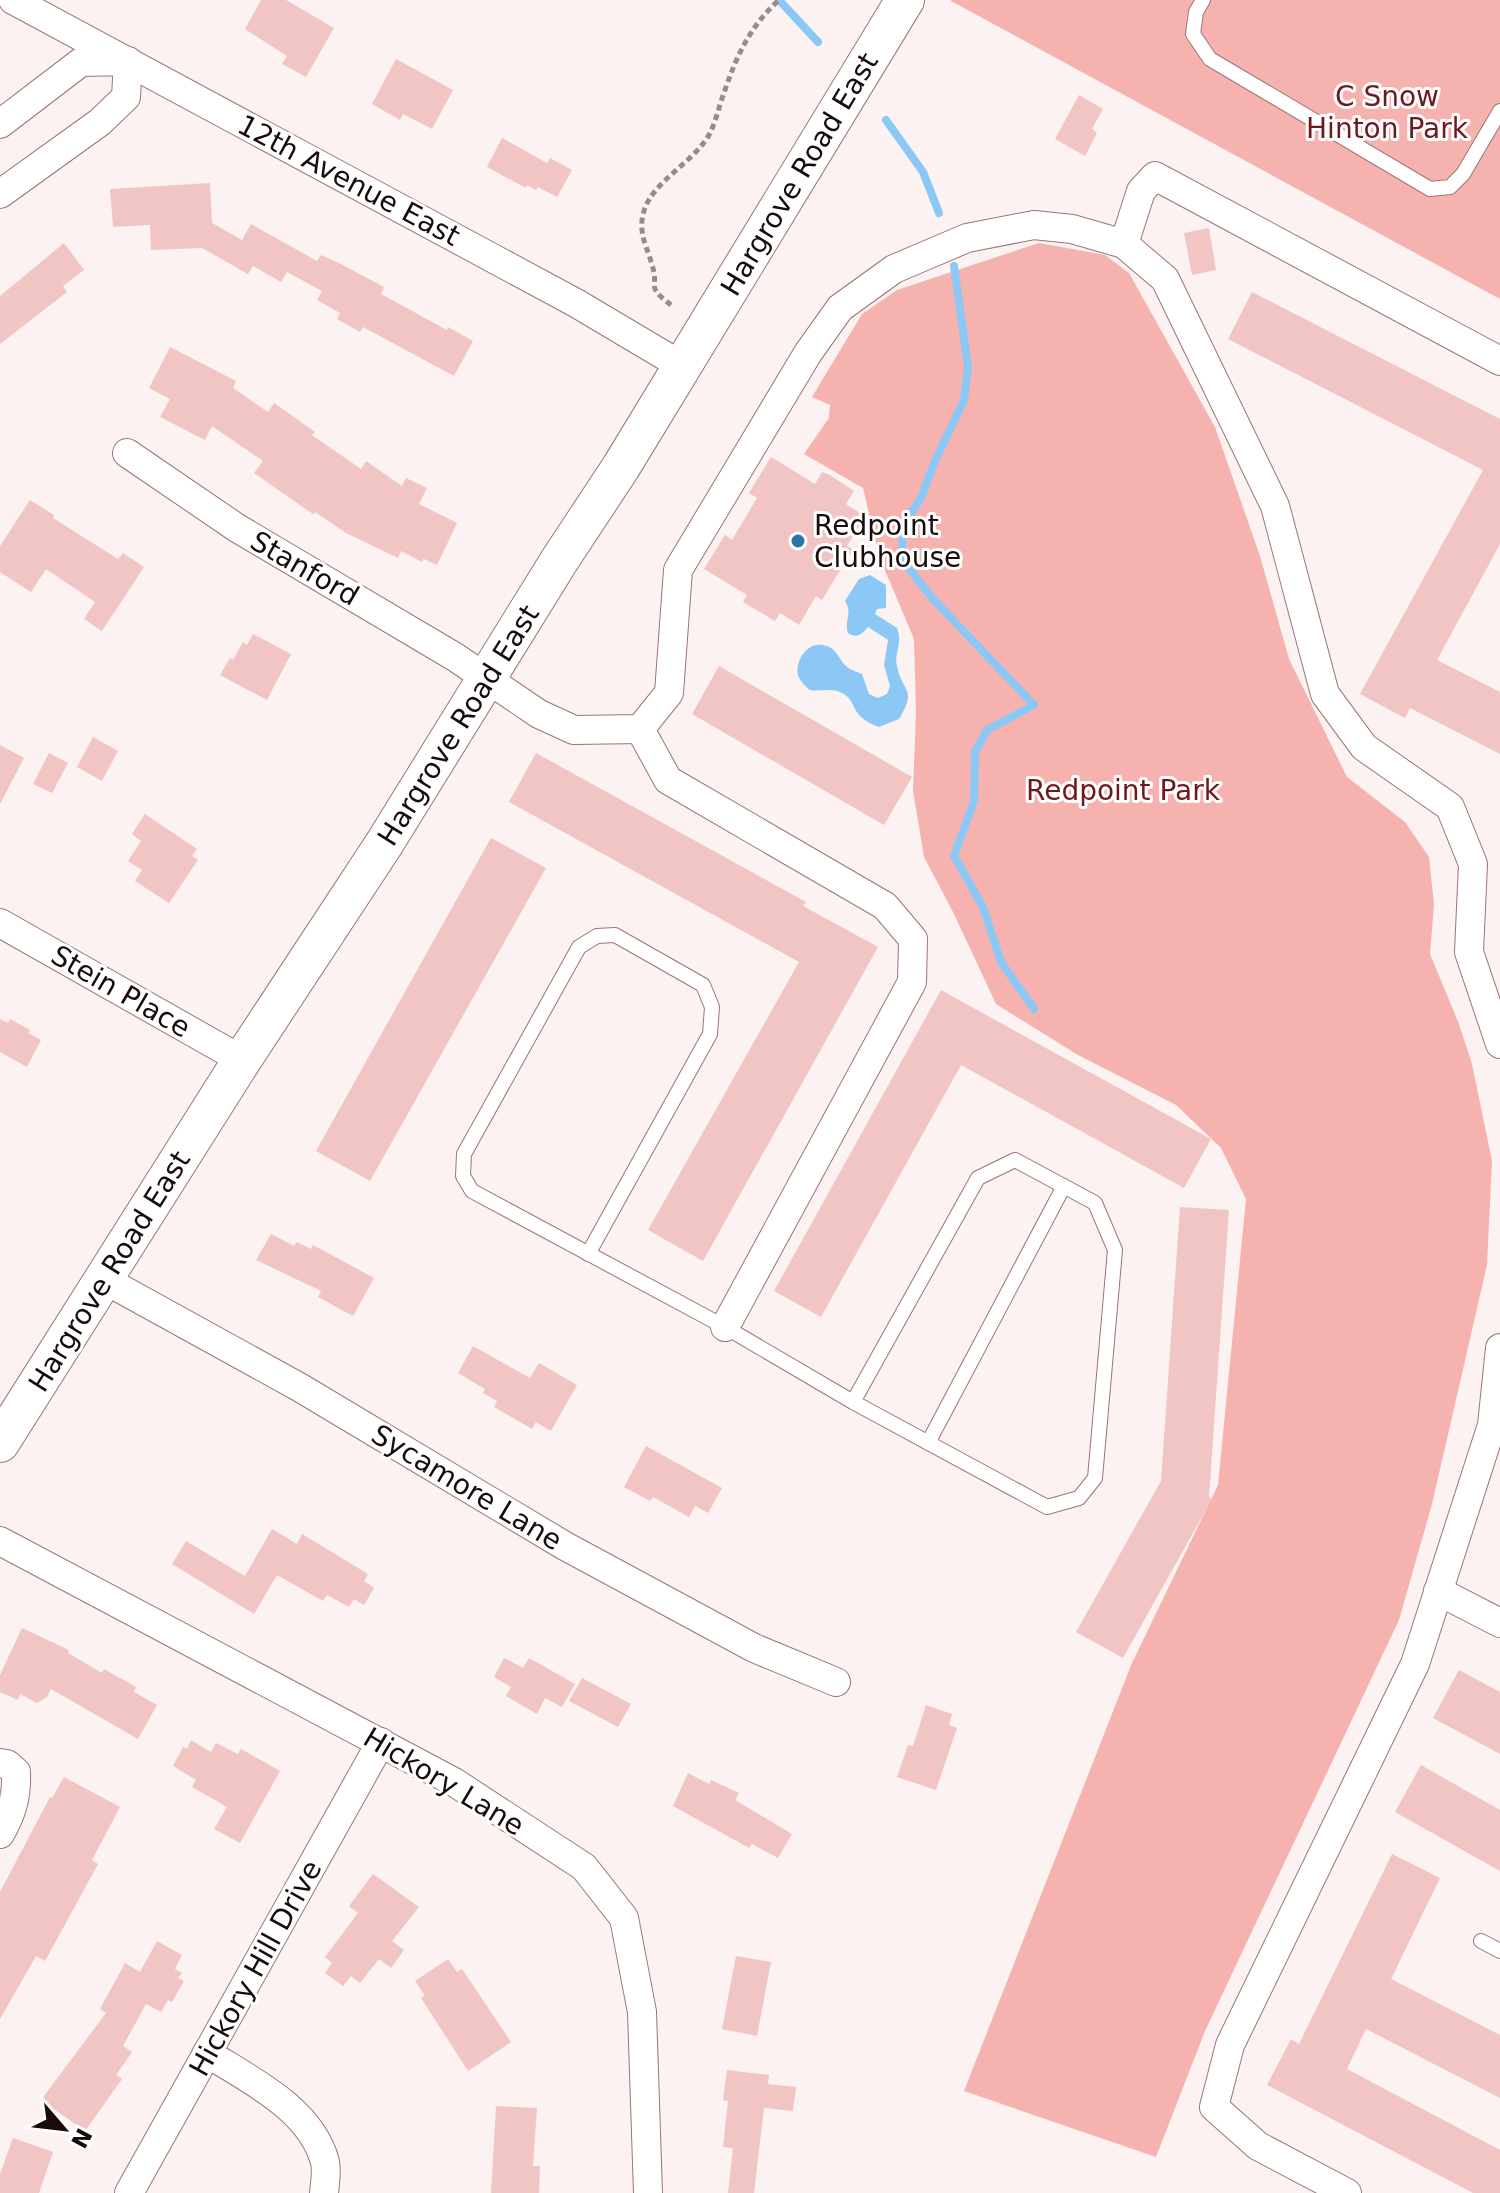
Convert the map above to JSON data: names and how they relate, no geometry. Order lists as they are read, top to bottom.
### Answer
{
  "streets": {
    "main road": ["Hargrove Road East"],
    "street": [
      "12th Avenue East",
      "Stanford",
      "Stein Place",
      "Sycamore Lane",
      "Hickory Lane",
      "Hickory Hill Drive"
    ]
  },
  "crossings": [
    ["Hargrove Road East", "12th Avenue East"],
    ["Hargrove Road East", "Stanford"],
    ["Hargrove Road East", "Stein Place"],
    ["Hargrove Road East", "Sycamore Lane"],
    ["Hickory Lane", "Hickory Hill Drive"]
  ],
  "parks": ["C Snow Hinton Park", "Redpoint Park"],
  "places": ["Redpoint Clubhouse"],
  "north": "bottom right"
}
